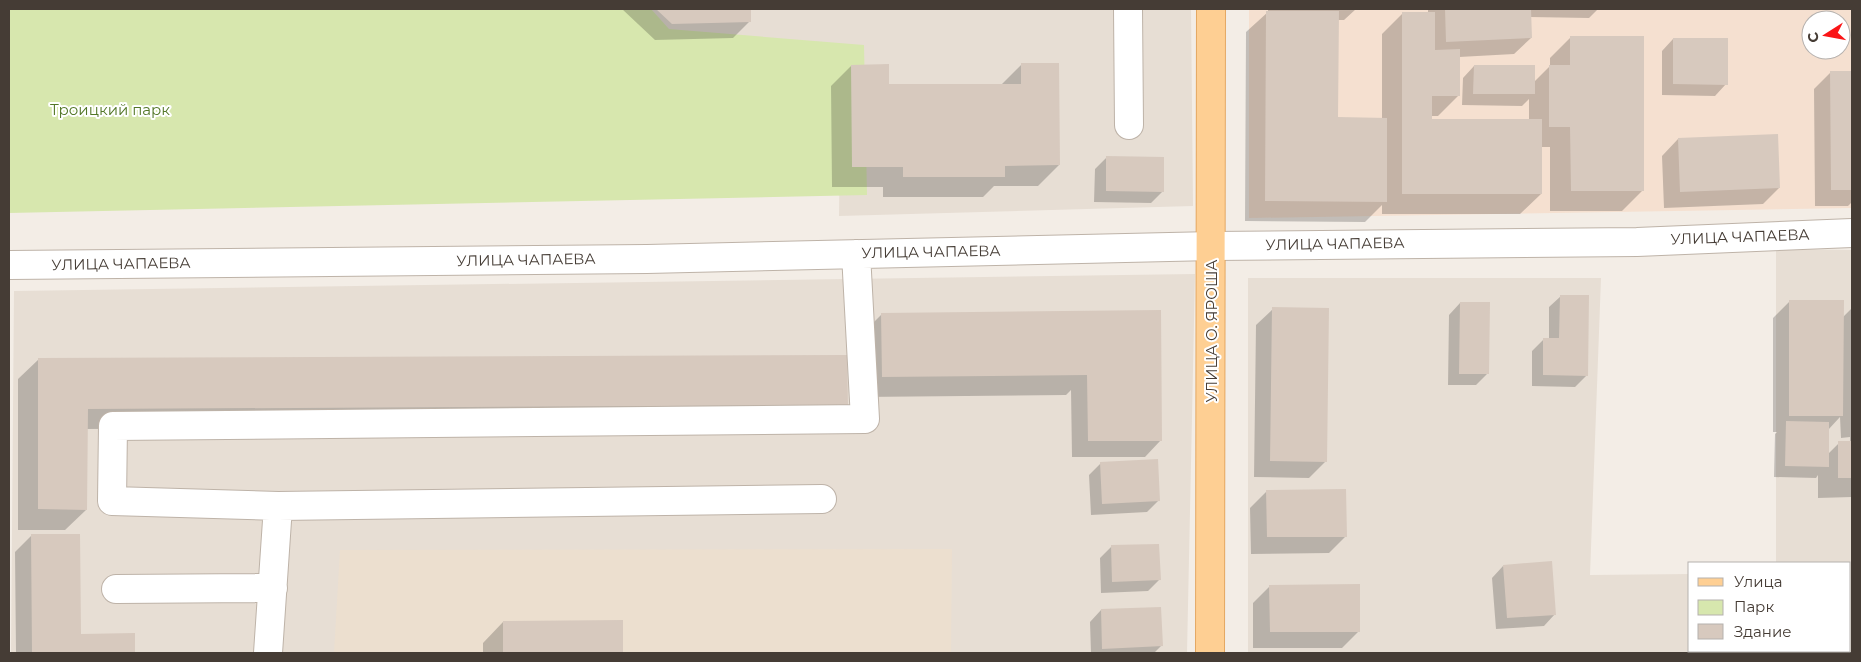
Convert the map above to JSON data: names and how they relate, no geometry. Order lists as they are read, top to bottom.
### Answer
{
  "streets": {
    "main road": ["УЛИЦА О. ЯРОША"],
    "street": ["УЛИЦА ЧАПАЕВА"]
  },
  "crossings": [
    ["УЛИЦА ЧАПАЕВА", "УЛИЦА О. ЯРОША"]
  ],
  "parks": ["Троицкий парк"],
  "legend": ["Улица", "Парк", "Здание"],
  "north": "left"
}
